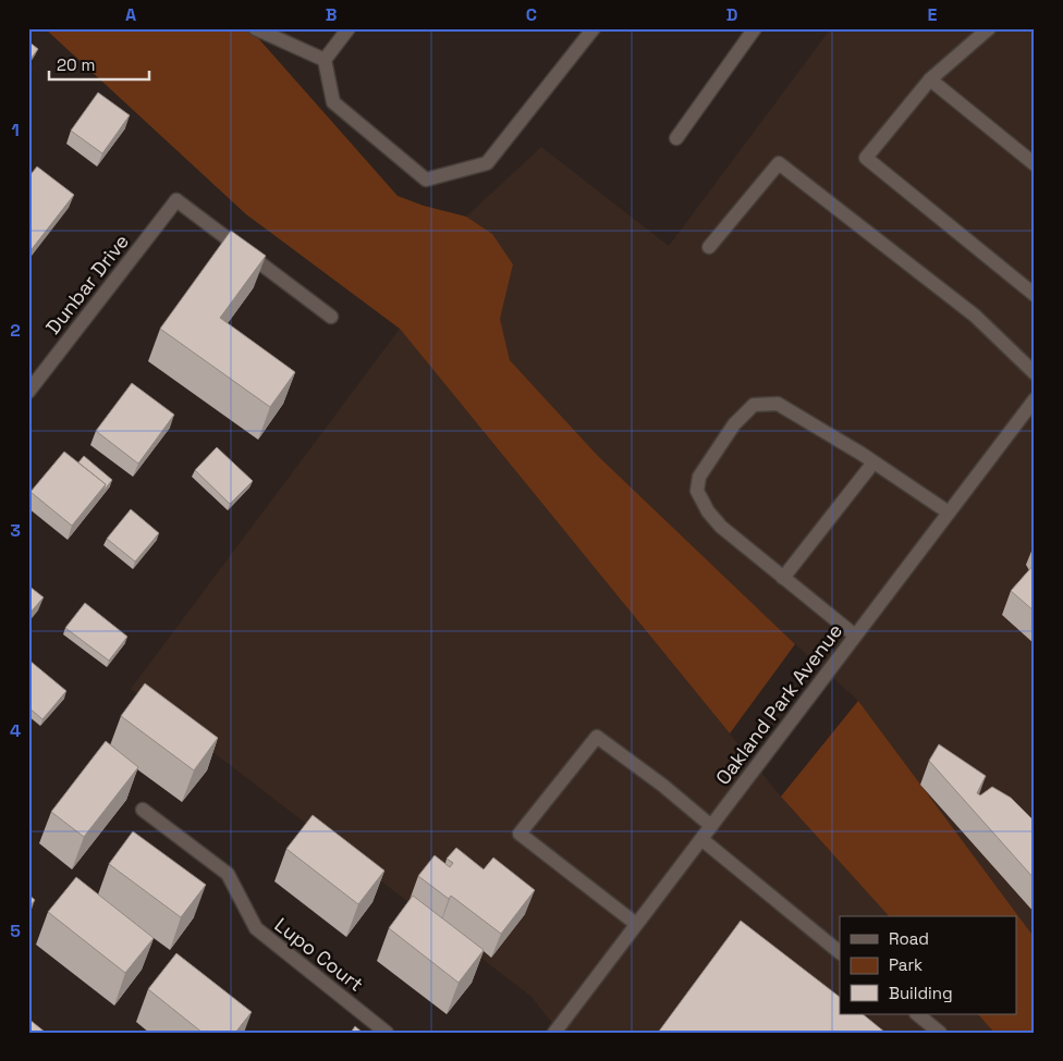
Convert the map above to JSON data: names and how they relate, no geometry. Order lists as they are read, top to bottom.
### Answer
{
  "streets": {
    "main road": ["Dunbar Drive", "Oakland Park Avenue", "Lupo Court"]
  },
  "legend": ["Road", "Park", "Building"],
  "scale_bar": "20 m",
  "grid": {
    "columns": [
      "A",
      "B",
      "C",
      "D",
      "E"
    ],
    "rows": [
      "1",
      "2",
      "3",
      "4",
      "5"
    ]
  }
}
